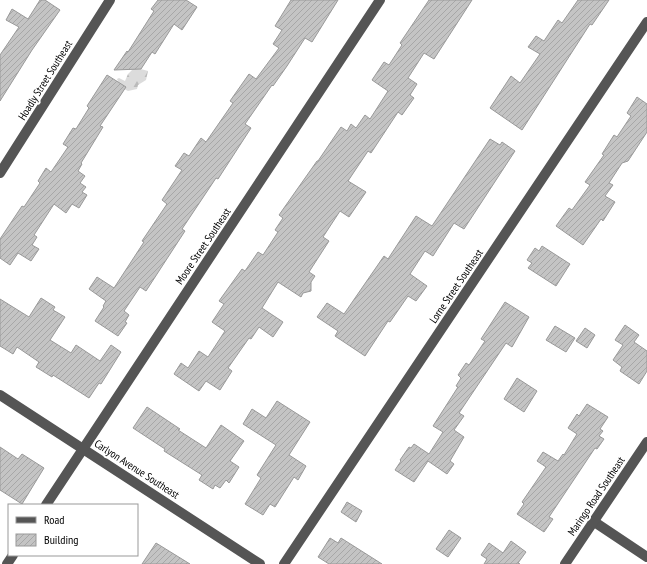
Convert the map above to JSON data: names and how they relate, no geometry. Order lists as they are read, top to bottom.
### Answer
{
  "streets": {
    "street": [
      "Hoadly Street Southeast",
      "Moore Street Southeast",
      "Lorne Street Southeast",
      "Carlyon Avenue Southeast",
      "Maringo Road Southeast"
    ]
  },
  "crossings": [
    ["Moore Street Southeast", "Carlyon Avenue Southeast"]
  ],
  "legend": ["Road", "Building"]
}
